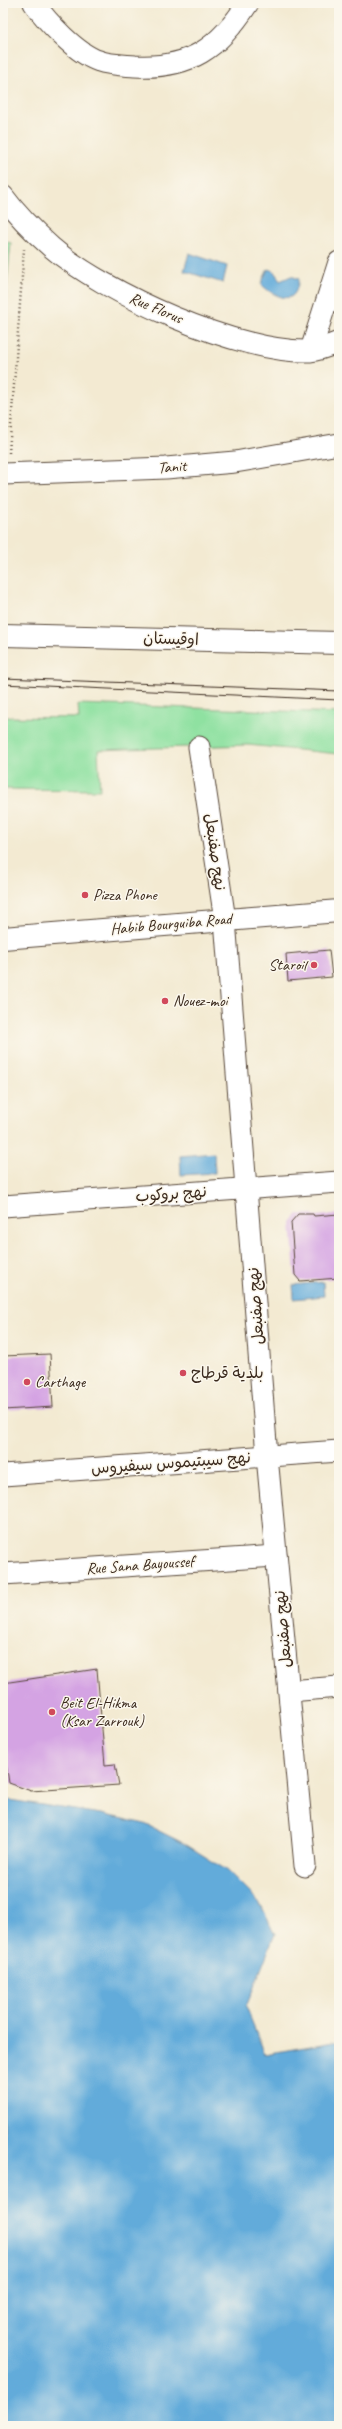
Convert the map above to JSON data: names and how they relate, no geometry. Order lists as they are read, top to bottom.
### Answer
{
  "streets": {
    "main road": ["اوقيستان", "Habib Bourguiba Road"],
    "street": [
      "Rue Florus",
      "Tanit",
      "نهج صفنبعل",
      "نهج بروكوب",
      "نهج سيبتيموس سيفيروس",
      "Rue Sana Bayoussef"
    ]
  },
  "crossings": [
    ["نهج صفنبعل", "Habib Bourguiba Road"],
    ["نهج صفنبعل", "نهج بروكوب"],
    ["نهج صفنبعل", "نهج سيبتيموس سيفيروس"],
    ["نهج صفنبعل", "Rue Sana Bayoussef"]
  ],
  "places": [
    "Pizza Phone",
    "Staroil",
    "Nouez-moi",
    "بلدية قرطاج",
    "Carthage",
    "Beit El-Hikma (Ksar Zarrouk)"
  ]
}
